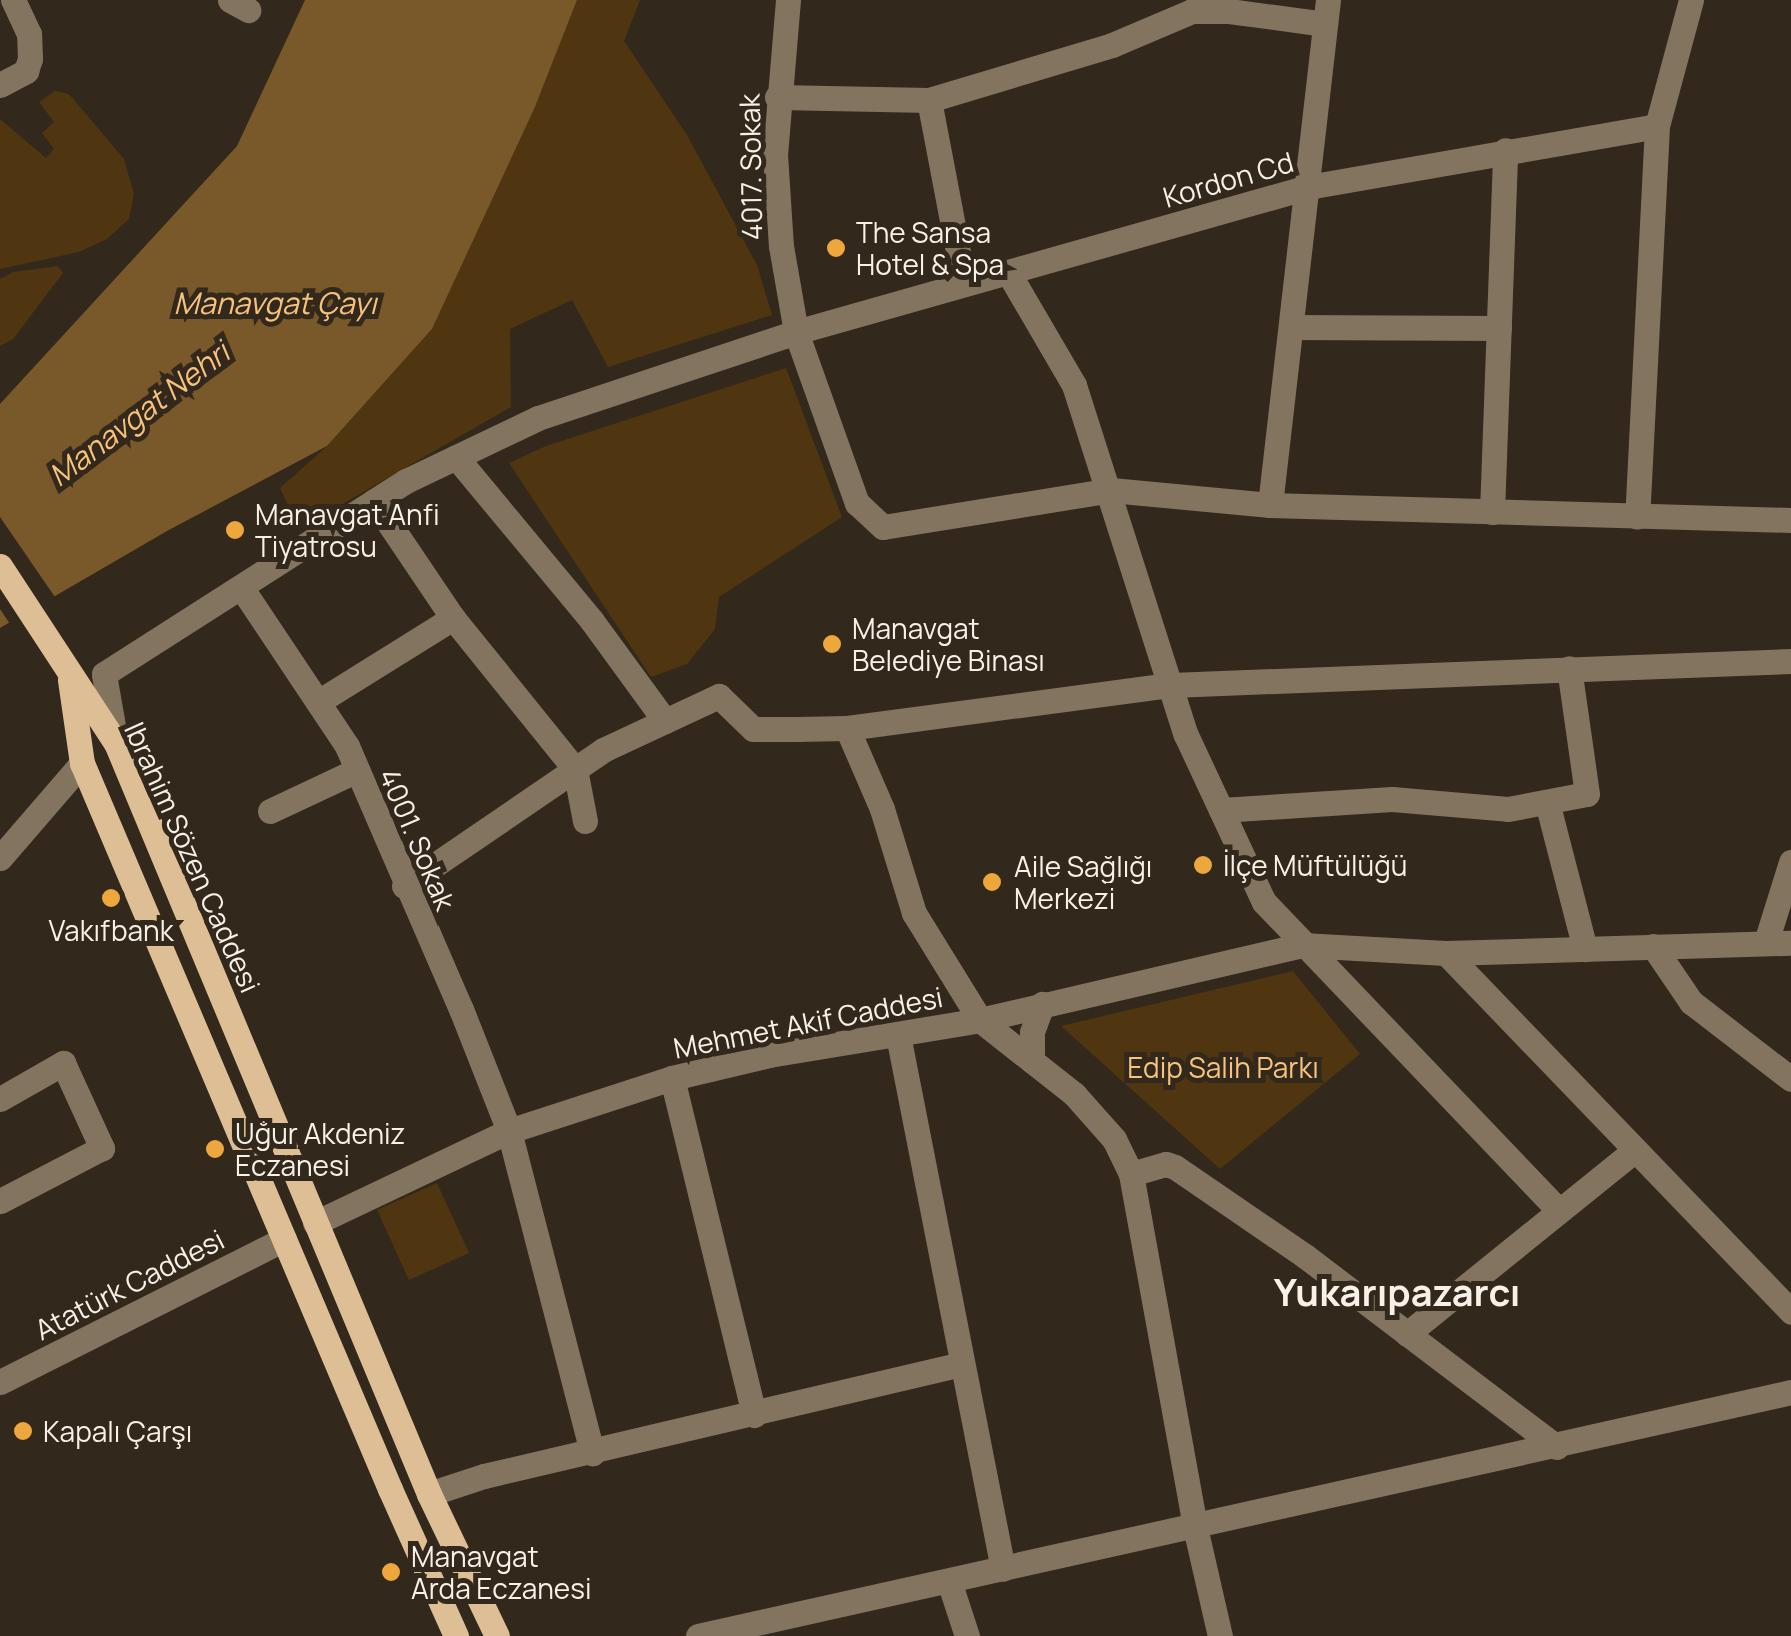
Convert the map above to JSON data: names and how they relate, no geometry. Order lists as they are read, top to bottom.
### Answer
{
  "streets": {
    "main road": ["Ibrahim Sözen Caddesi"],
    "street": [
      "4017. Sokak",
      "Kordon Cd",
      "4001. Sokak",
      "Mehmet Akif Caddesi",
      "Atatürk Caddesi"
    ]
  },
  "crossings": [
    ["4017. Sokak", "Kordon Cd"],
    ["Kordon Cd", "4001. Sokak"],
    ["Kordon Cd", "Ibrahim Sözen Caddesi"],
    ["4001. Sokak", "Mehmet Akif Caddesi"],
    ["Ibrahim Sözen Caddesi", "Mehmet Akif Caddesi"],
    ["Ibrahim Sözen Caddesi", "Atatürk Caddesi"]
  ],
  "districts": ["Yukarıpazarcı"],
  "water": ["Manavgat Çayı", "Manavgat Nehri"],
  "parks": ["Edip Salih Parkı"],
  "places": [
    "The Sansa Hotel & Spa",
    "Manavgat Anfi Tiyatrosu",
    "Manavgat Belediye Binası",
    "İlçe Müftülüğü",
    "Aile Sağlığı Merkezi",
    "Vakıfbank",
    "Uğur Akdeniz Eczanesi",
    "Kapalı Çarşı",
    "Manavgat Arda Eczanesi"
  ]
}
